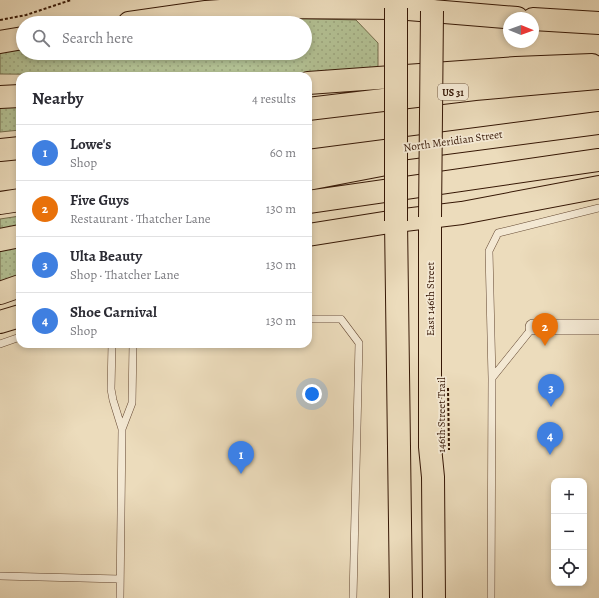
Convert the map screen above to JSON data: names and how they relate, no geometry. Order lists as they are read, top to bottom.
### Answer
{
  "streets": {
    "main road": ["US 31", "North Meridian Street", "East 146th Street"],
    "path": ["146th Street Trail"]
  },
  "north": "right",
  "page": {
    "search": "Search here",
    "heading": ["Nearby", "4 results"],
    "list": [
      {
        "mark": "1",
        "name": "Lowe's",
        "note": "Shop",
        "value": "60 m"
      },
      {
        "mark": "2",
        "name": "Five Guys",
        "note": "Restaurant · Thatcher Lane",
        "value": "130 m"
      },
      {
        "mark": "3",
        "name": "Ulta Beauty",
        "note": "Shop · Thatcher Lane",
        "value": "130 m"
      },
      {
        "mark": "4",
        "name": "Shoe Carnival",
        "note": "Shop",
        "value": "130 m"
      }
    ],
    "pins": [
      "2",
      "3",
      "4",
      "1"
    ],
    "map_buttons": ["+", "−"]
  }
}
